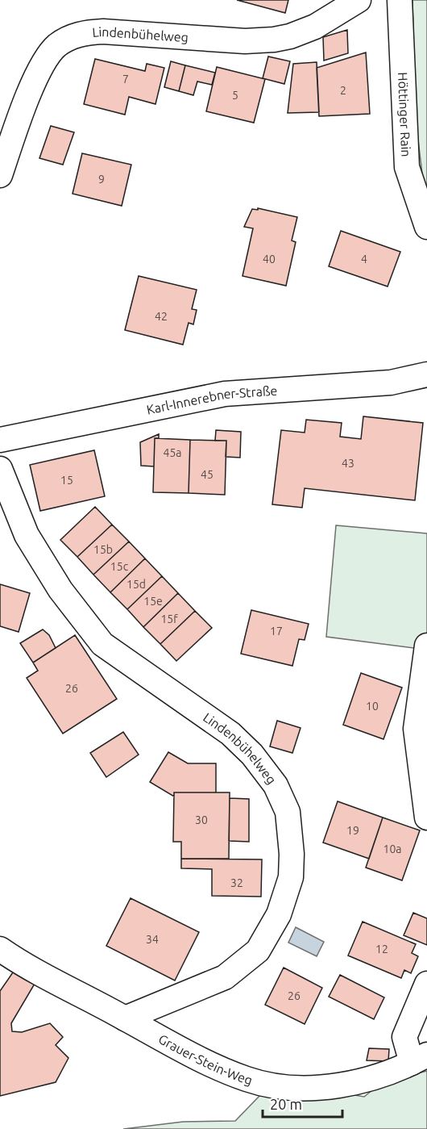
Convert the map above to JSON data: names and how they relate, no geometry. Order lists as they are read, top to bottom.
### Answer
{
  "streets": {
    "street": [
      "Lindenbühelweg",
      "Höttinger Rain",
      "Karl-Innerebner-Straße",
      "Grauer-Stein-Weg"
    ]
  },
  "crossings": [
    ["Lindenbühelweg", "Grauer-Stein-Weg"]
  ],
  "house_numbers": [
    "7",
    "2",
    "5",
    "9",
    "40",
    "4",
    "42",
    "45a",
    "43",
    "45",
    "15",
    "15b",
    "15c",
    "15d",
    "15e",
    "15f",
    "17",
    "26",
    "10",
    "30",
    "19",
    "10a",
    "32",
    "34",
    "12",
    "26"
  ],
  "scale_bar": "20 m"
}
